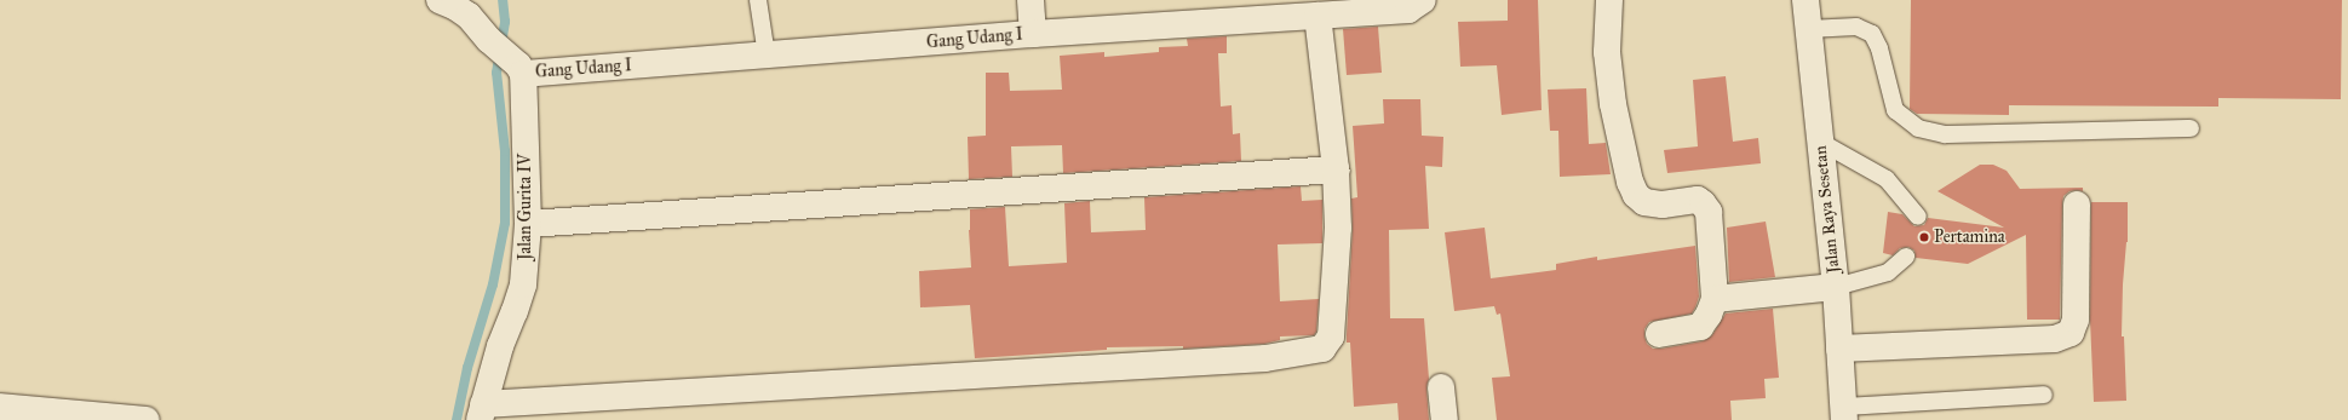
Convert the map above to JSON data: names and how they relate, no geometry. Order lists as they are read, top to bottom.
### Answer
{
  "streets": {
    "street": ["Gang Udang I", "Jalan Gurita IV", "Jalan Raya Sesetan"]
  },
  "crossings": [
    ["Gang Udang I", "Jalan Gurita IV"]
  ],
  "places": ["Pertamina"]
}
